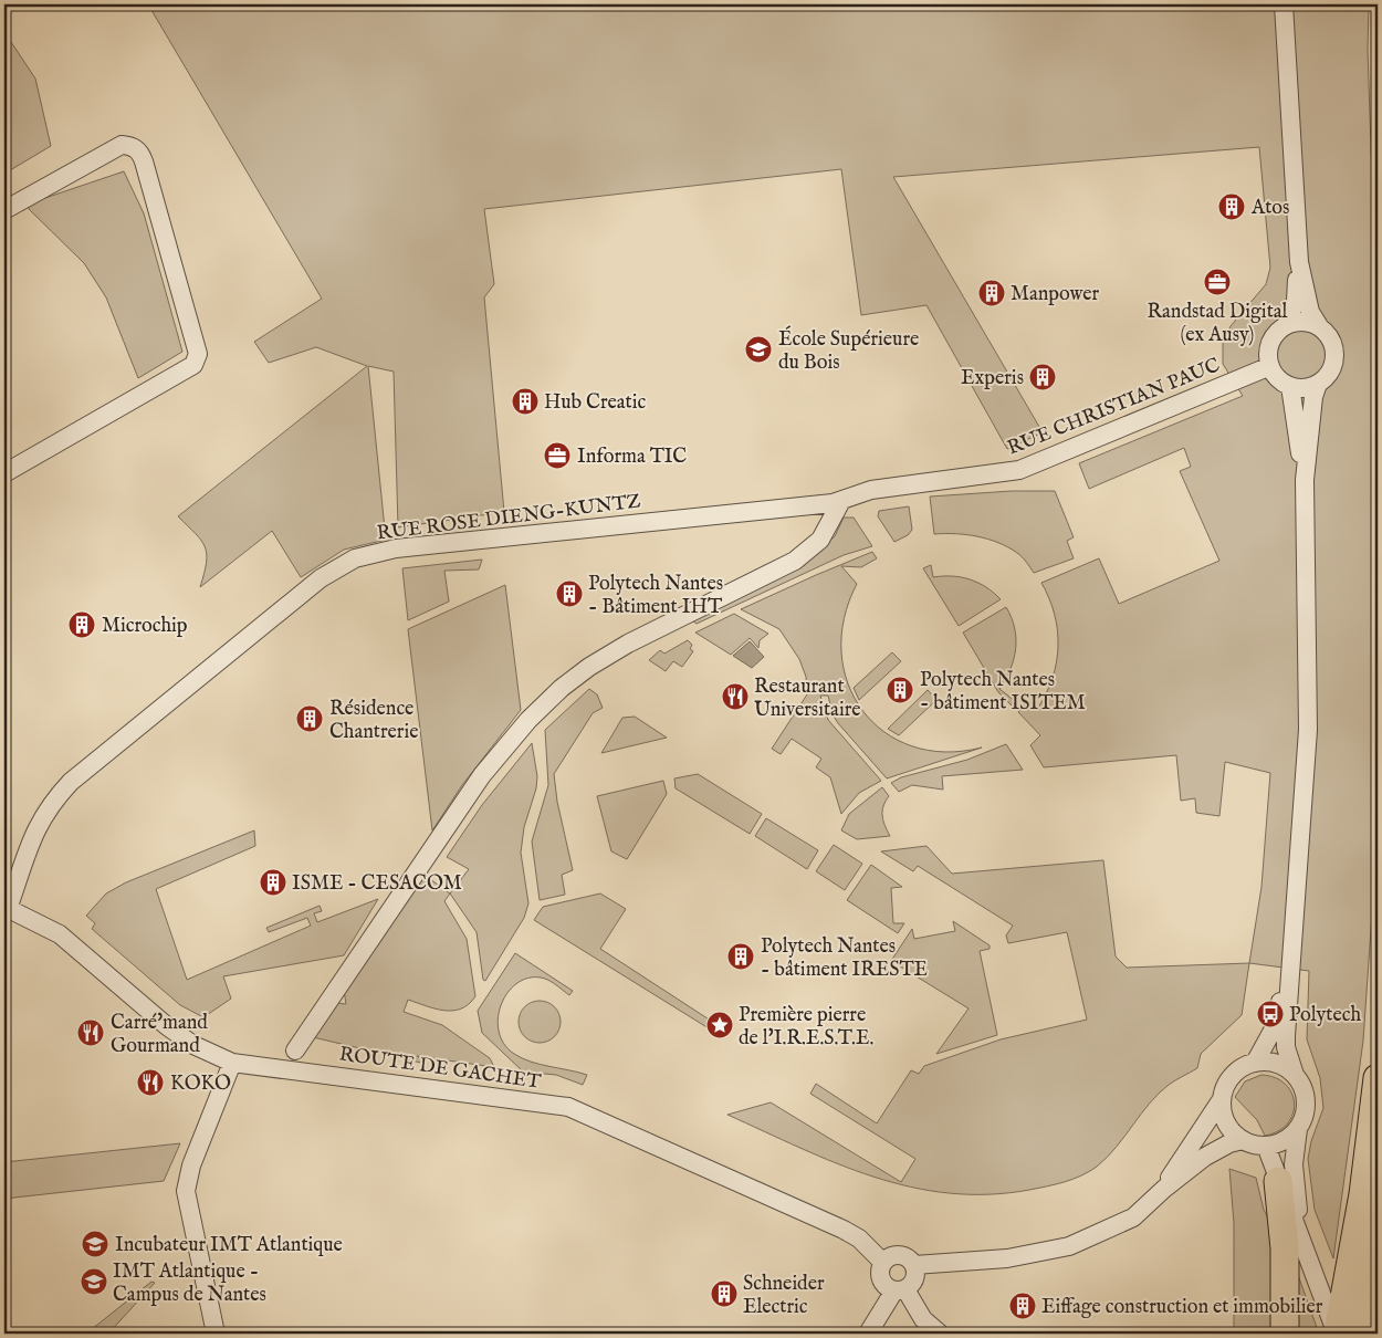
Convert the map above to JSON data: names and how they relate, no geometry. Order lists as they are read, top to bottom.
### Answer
{
  "streets": {
    "street": ["RUE CHRISTIAN PAUC", "RUE ROSE DIENG-KUNTZ", "ROUTE DE GACHET"]
  },
  "crossings": [
    ["RUE CHRISTIAN PAUC", "RUE ROSE DIENG-KUNTZ"],
    ["RUE ROSE DIENG-KUNTZ", "ROUTE DE GACHET"]
  ],
  "places": {
    "building": [
      "Atos",
      "Manpower",
      "Experis",
      "Hub Creatic",
      "Polytech Nantes - Bâtiment IHT",
      "Microchip",
      "Polytech Nantes - bâtiment ISITEM",
      "Résidence Chantrerie",
      "ISME - CESACOM",
      "Polytech Nantes - bâtiment IRESTE",
      "Schneider Electric",
      "Eiffage construction et immobilier"
    ],
    "office": ["Randstad Digital (ex Ausy)", "Informa TIC"],
    "school or university": ["École Supérieure du Bois", "Incubateur IMT Atlantique", "IMT Atlantique - Campus de Nantes"],
    "restaurant": ["Restaurant Universitaire", "Carré'mand Gourmand", "KOKO"],
    "bus stop": ["Polytech"],
    "place": ["Première pierre de l'I.R.E.S.T.E."]
  }
}
